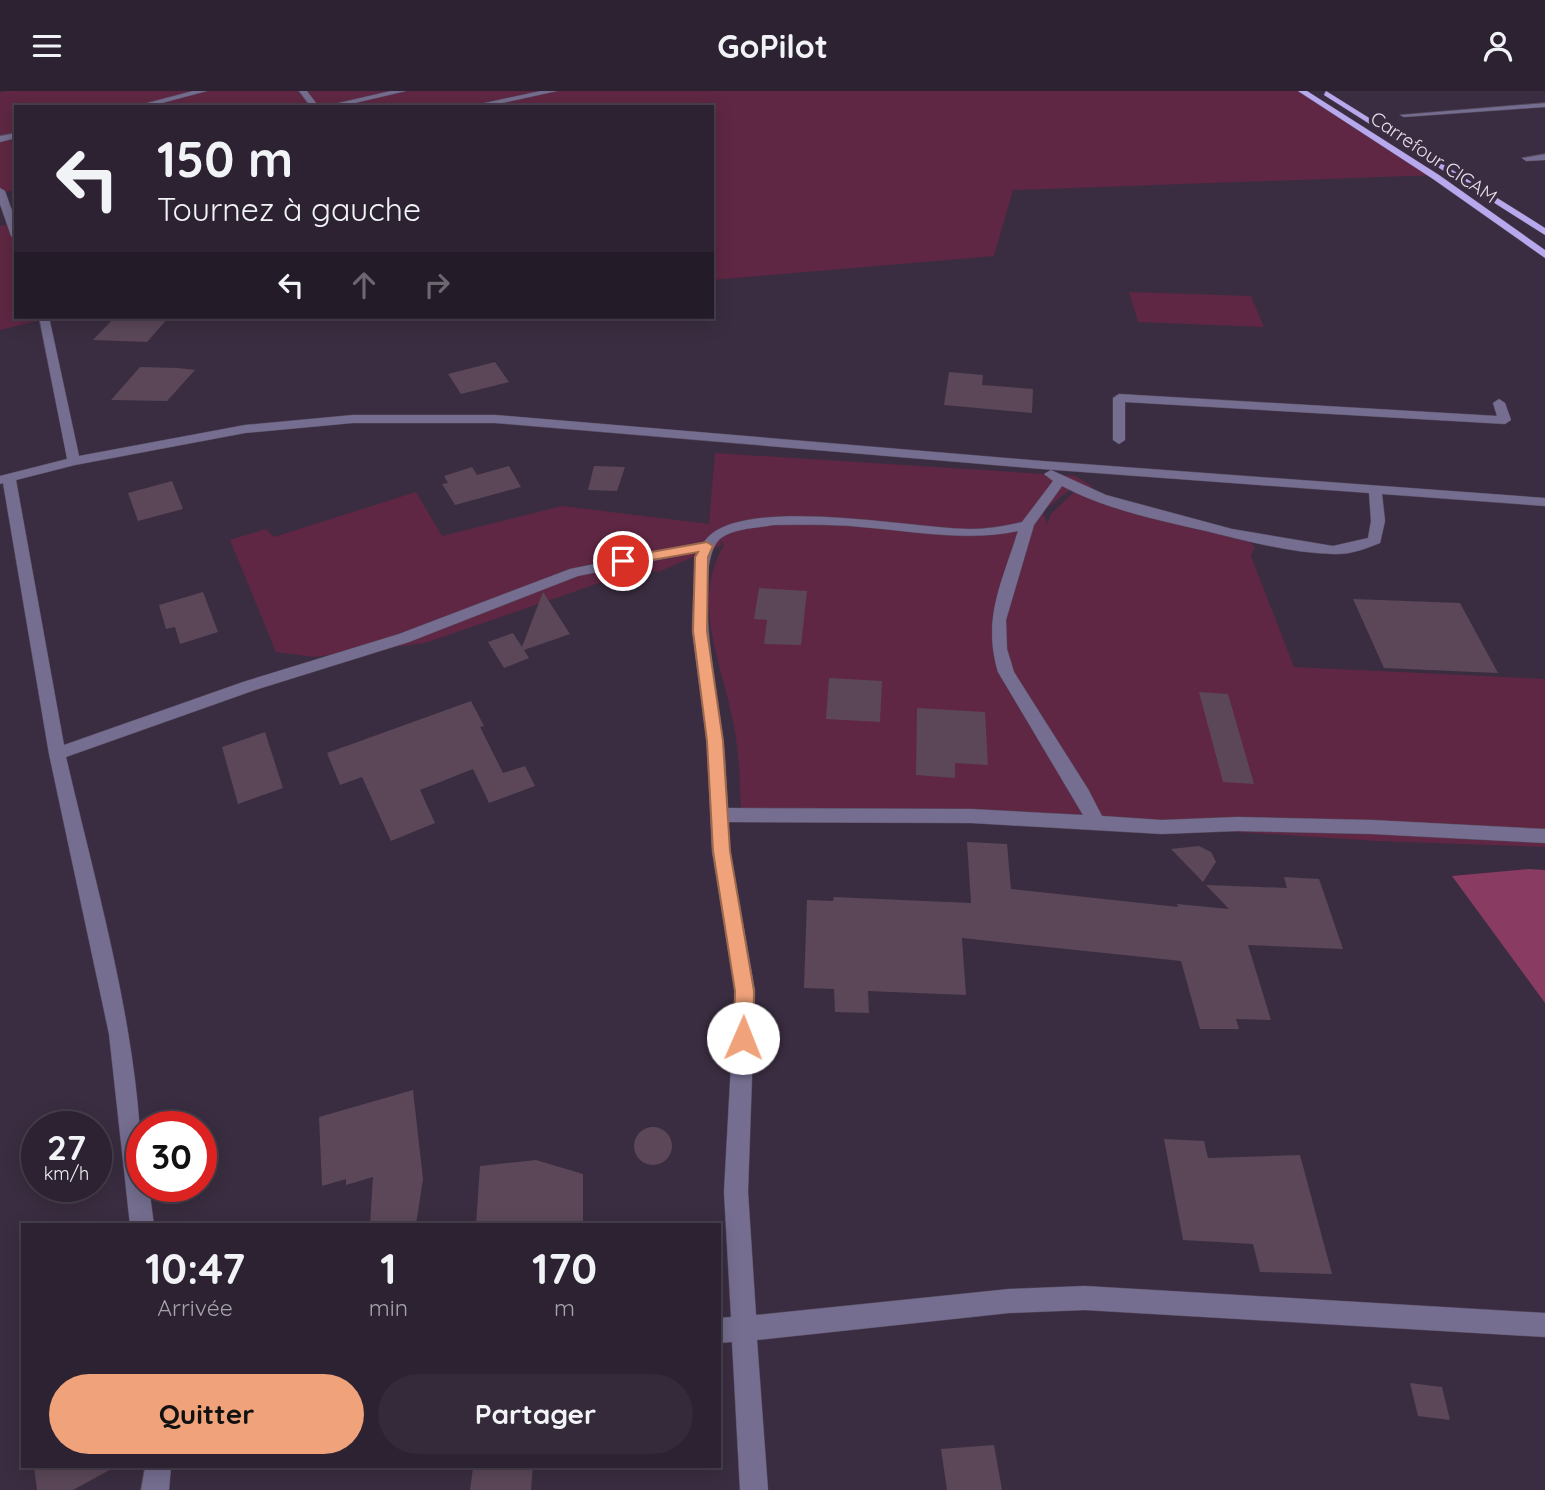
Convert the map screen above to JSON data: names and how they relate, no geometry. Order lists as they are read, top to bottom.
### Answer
{
  "streets": {
    "main road": ["Carrefour CICAM"]
  },
  "page": {
    "header": "GoPilot",
    "turn": ["150 m", "Tournez à gauche"],
    "speed": "27 km/h",
    "limit": "30",
    "eta": [
      "10:47",
      "Arrivée",
      "1",
      "min",
      "170",
      "m"
    ],
    "buttons": ["Quitter", "Partager"]
  }
}
